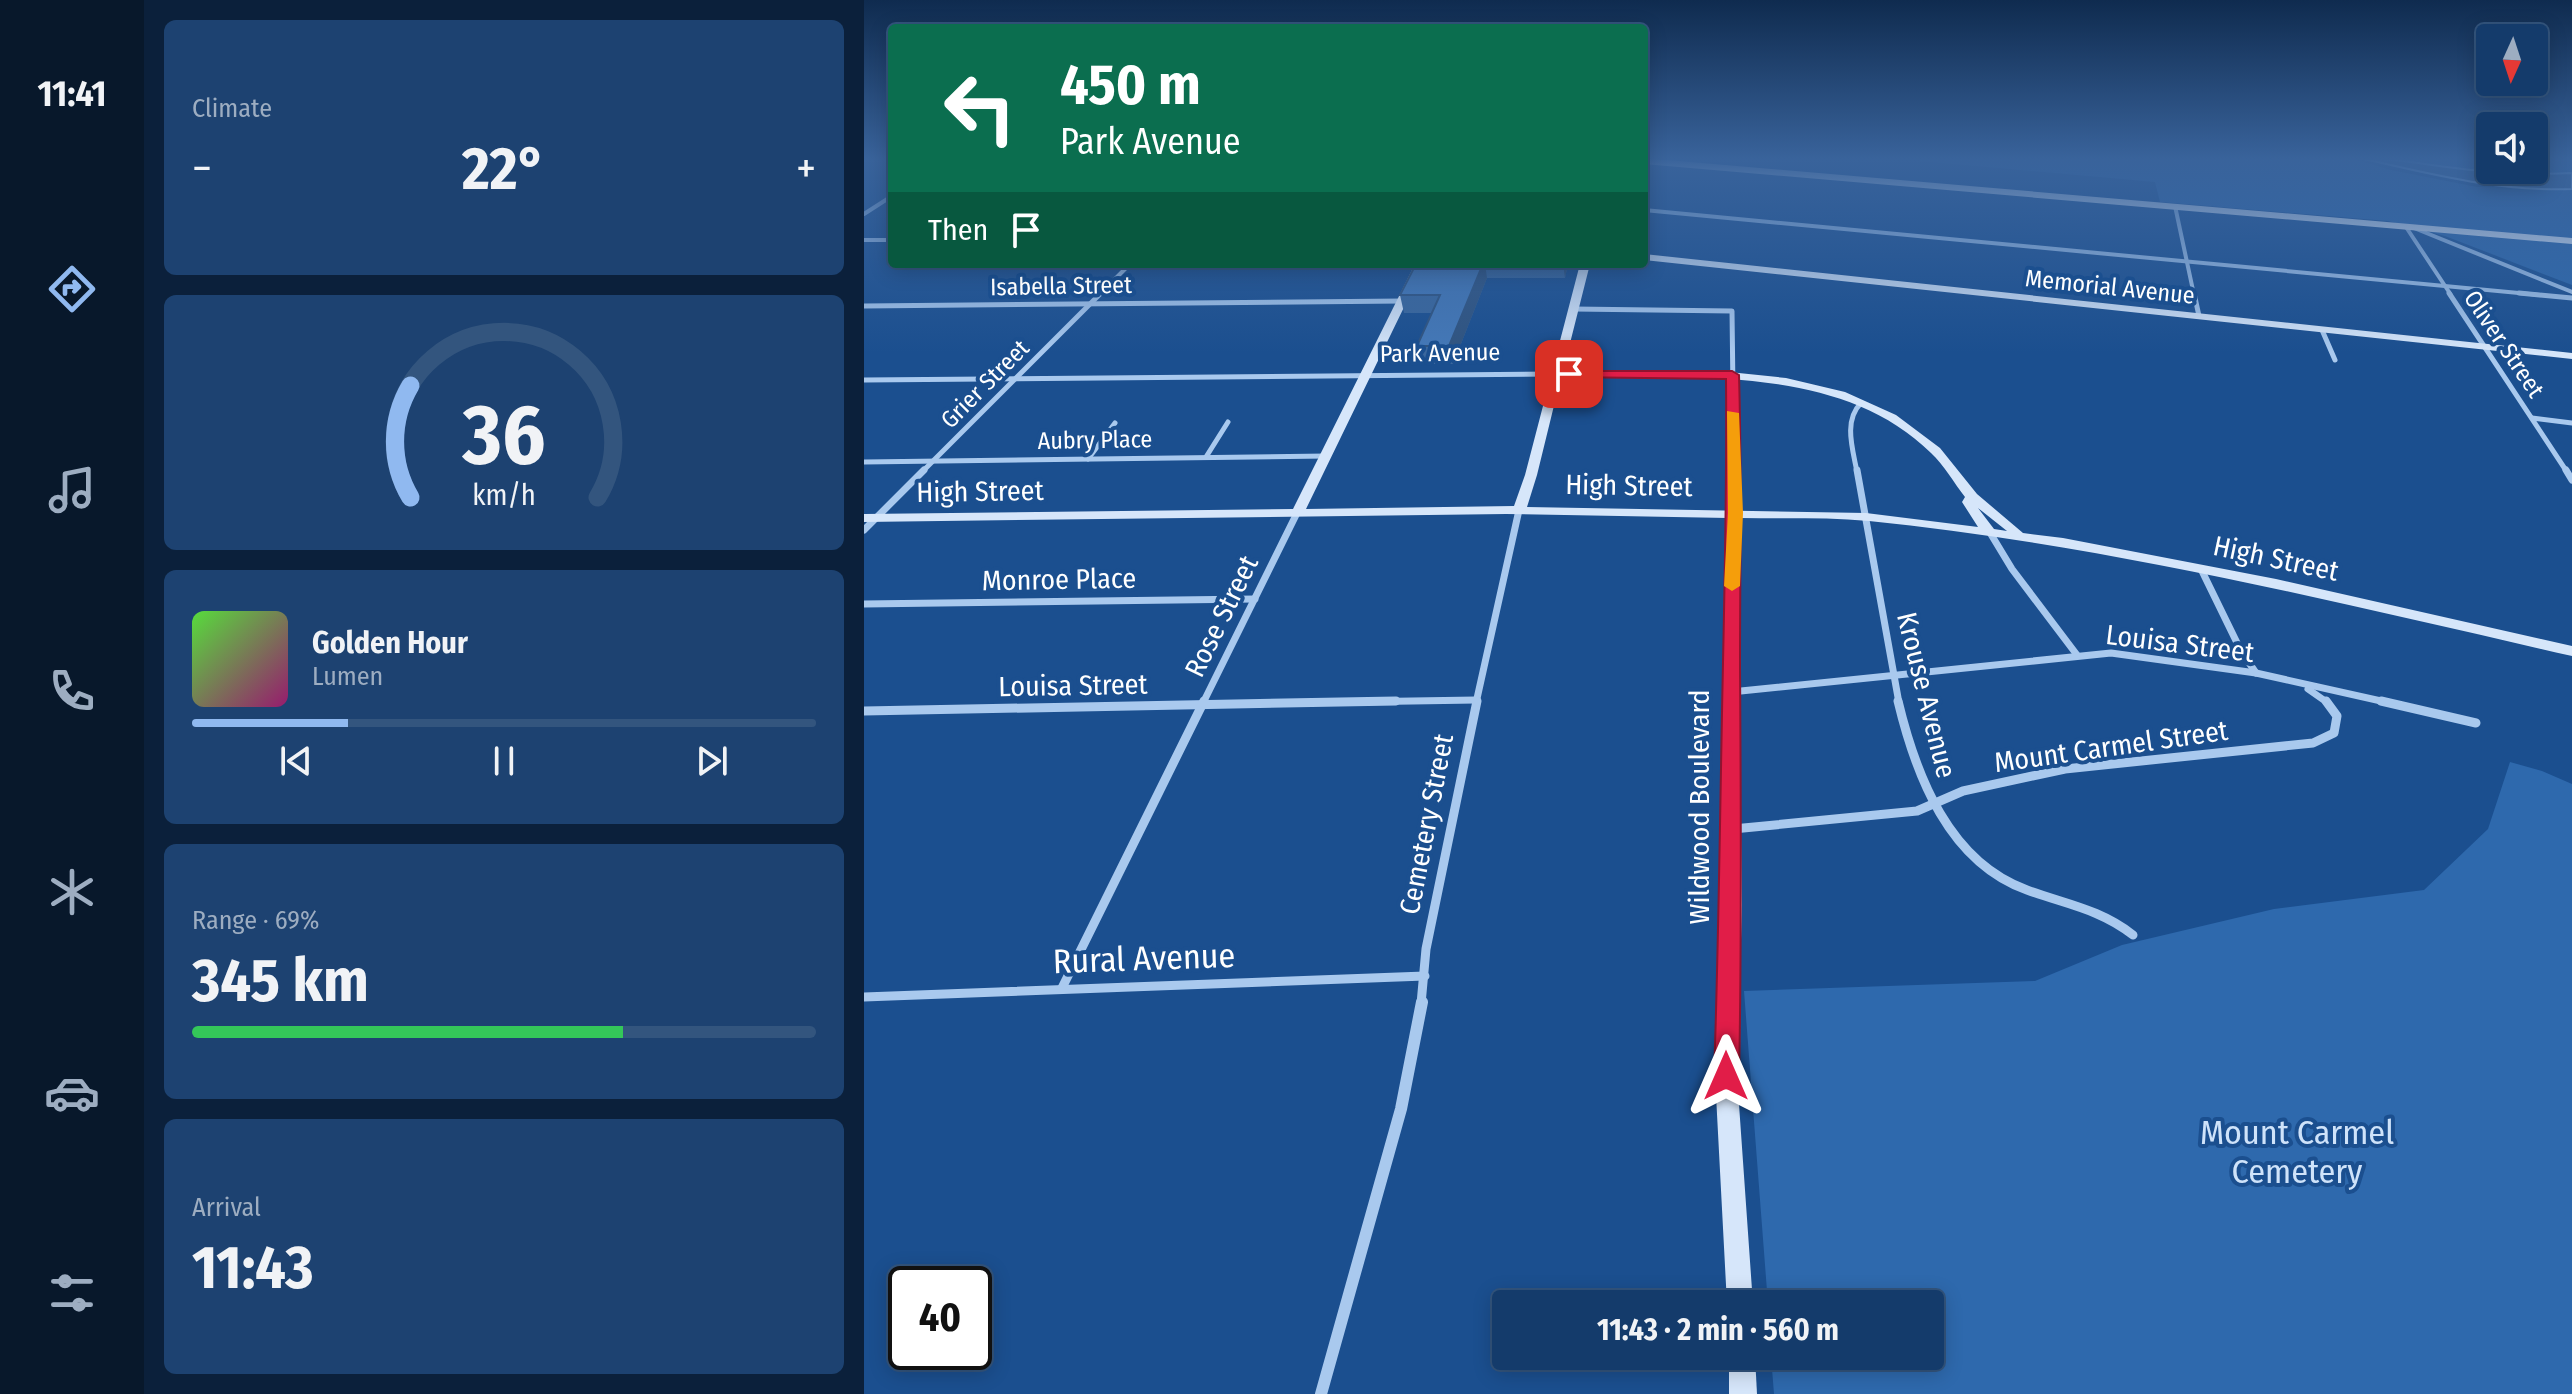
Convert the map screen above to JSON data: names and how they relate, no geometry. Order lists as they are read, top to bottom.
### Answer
{
  "streets": {
    "street": [
      "Isabella Street",
      "Memorial Avenue",
      "Oliver Street",
      "Park Avenue",
      "Grier Street",
      "Aubry Place",
      "High Street",
      "Monroe Place",
      "Rose Street",
      "Louisa Street",
      "Krouse Avenue",
      "Mount Carmel Street",
      "Wildwood Boulevard",
      "Cemetery Street",
      "Rural Avenue"
    ]
  },
  "crossings": [
    ["Isabella Street", "Grier Street"],
    ["Isabella Street", "Rose Street"],
    ["Memorial Avenue", "Oliver Street"],
    ["Park Avenue", "Grier Street"],
    ["Park Avenue", "High Street"],
    ["Park Avenue", "Rose Street"],
    ["Park Avenue", "Louisa Street"],
    ["Park Avenue", "Krouse Avenue"],
    ["Park Avenue", "Wildwood Boulevard"],
    ["Park Avenue", "Cemetery Street"],
    ["Grier Street", "Aubry Place"],
    ["Grier Street", "High Street"],
    ["Aubry Place", "Rose Street"],
    ["High Street", "Rose Street"],
    ["High Street", "Krouse Avenue"],
    ["High Street", "Wildwood Boulevard"],
    ["High Street", "Cemetery Street"],
    ["Monroe Place", "Rose Street"],
    ["Rose Street", "Louisa Street"],
    ["Rose Street", "Rural Avenue"],
    ["Louisa Street", "Krouse Avenue"],
    ["Louisa Street", "Mount Carmel Street"],
    ["Louisa Street", "Wildwood Boulevard"],
    ["Louisa Street", "Cemetery Street"],
    ["Krouse Avenue", "Mount Carmel Street"],
    ["Mount Carmel Street", "Wildwood Boulevard"],
    ["Wildwood Boulevard", "Cemetery Street"],
    ["Cemetery Street", "Rural Avenue"]
  ],
  "parks": ["Mount Carmel Cemetery"],
  "north": "bottom",
  "page": {
    "tabs": "11:41",
    "tile": [
      "Climate",
      ["Range · 69%", "345 km"],
      ["Arrival", "11:43"]
    ],
    "turn": ["450 m", "Park Avenue"],
    "heat": ["−", "22°", "+"],
    "then": "Then",
    "song": ["Golden Hour", "Lumen"],
    "limit": "40",
    "trip": "11:43 · 2 min · 560 m",
    "gauge": ["36", "km/h"]
  }
}
